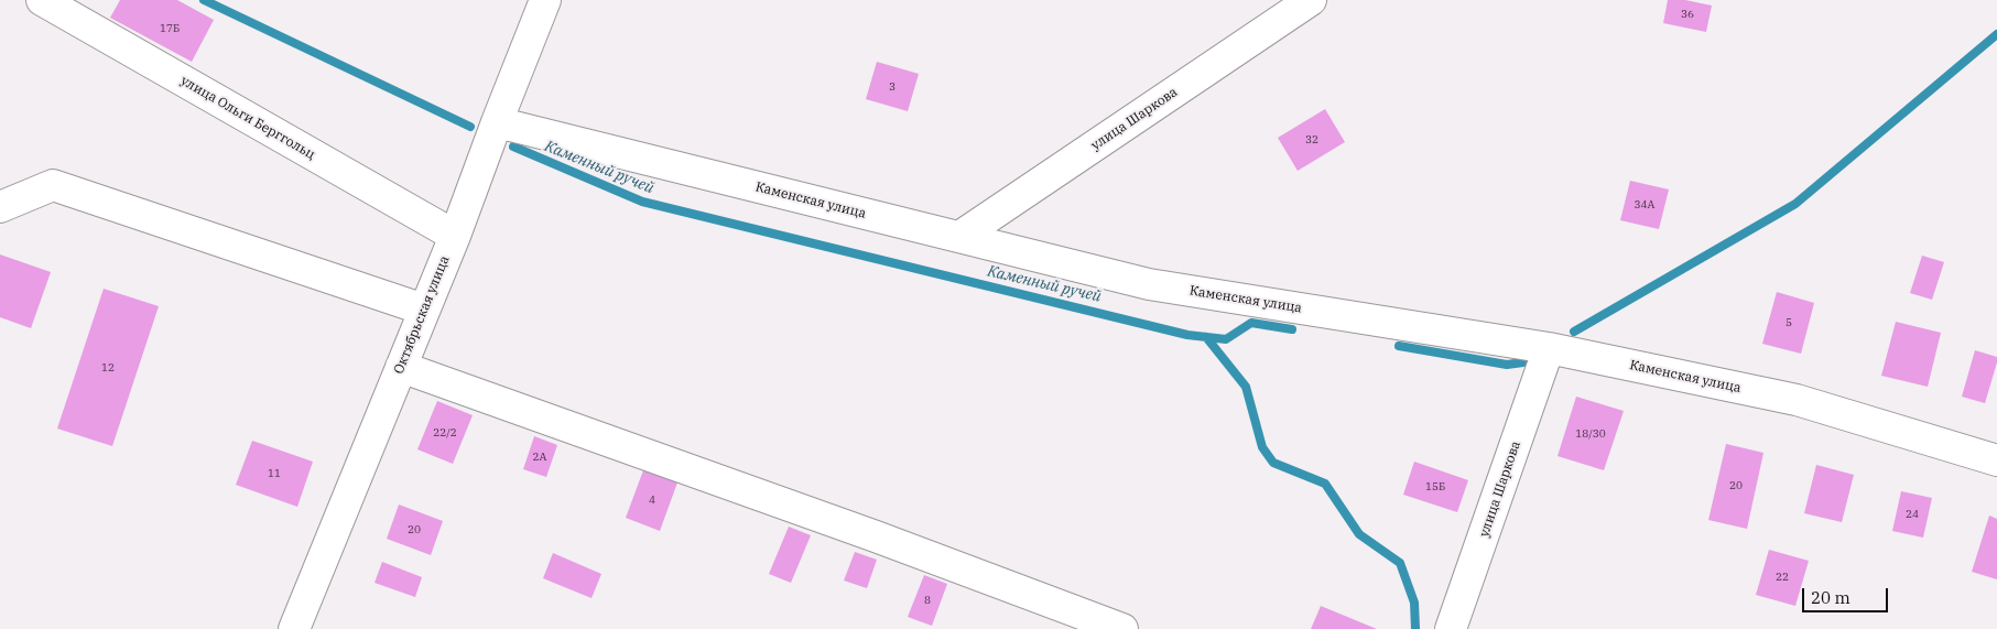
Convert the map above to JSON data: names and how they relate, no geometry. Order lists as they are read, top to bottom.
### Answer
{
  "streets": {
    "street": [
      "улица Ольги Берггольц",
      "улица Шаркова",
      "Каменская улица",
      "Октябрьская улица"
    ]
  },
  "crossings": [
    ["улица Ольги Берггольц", "Октябрьская улица"],
    ["улица Шаркова", "Каменская улица"],
    ["Каменская улица", "Октябрьская улица"]
  ],
  "water": ["Каменный ручей"],
  "house_numbers": [
    "36",
    "17Б",
    "3",
    "32",
    "34А",
    "5",
    "12",
    "22/2",
    "18/30",
    "2А",
    "11",
    "20",
    "15Б",
    "4",
    "24",
    "20",
    "22",
    "8"
  ],
  "scale_bar": "20 m"
}
